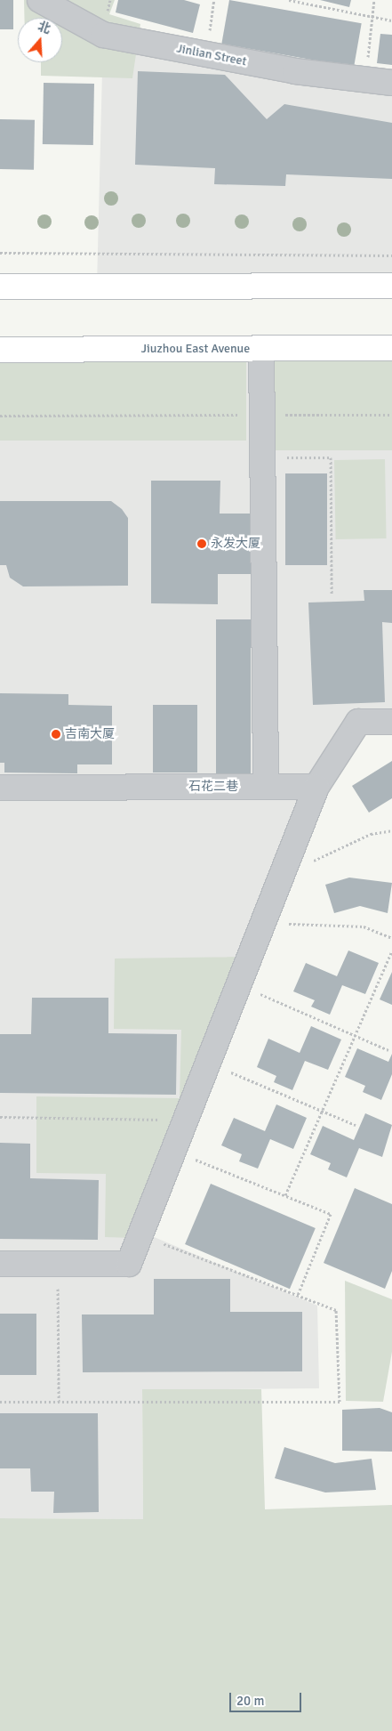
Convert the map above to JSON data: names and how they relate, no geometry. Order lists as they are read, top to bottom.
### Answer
{
  "streets": {
    "main road": ["Jiuzhou East Avenue"],
    "street": ["Jinlian Street", "石花二巷"]
  },
  "places": ["永发大厦", "吉南大厦"],
  "scale_bar": "20 m",
  "north": "top"
}
